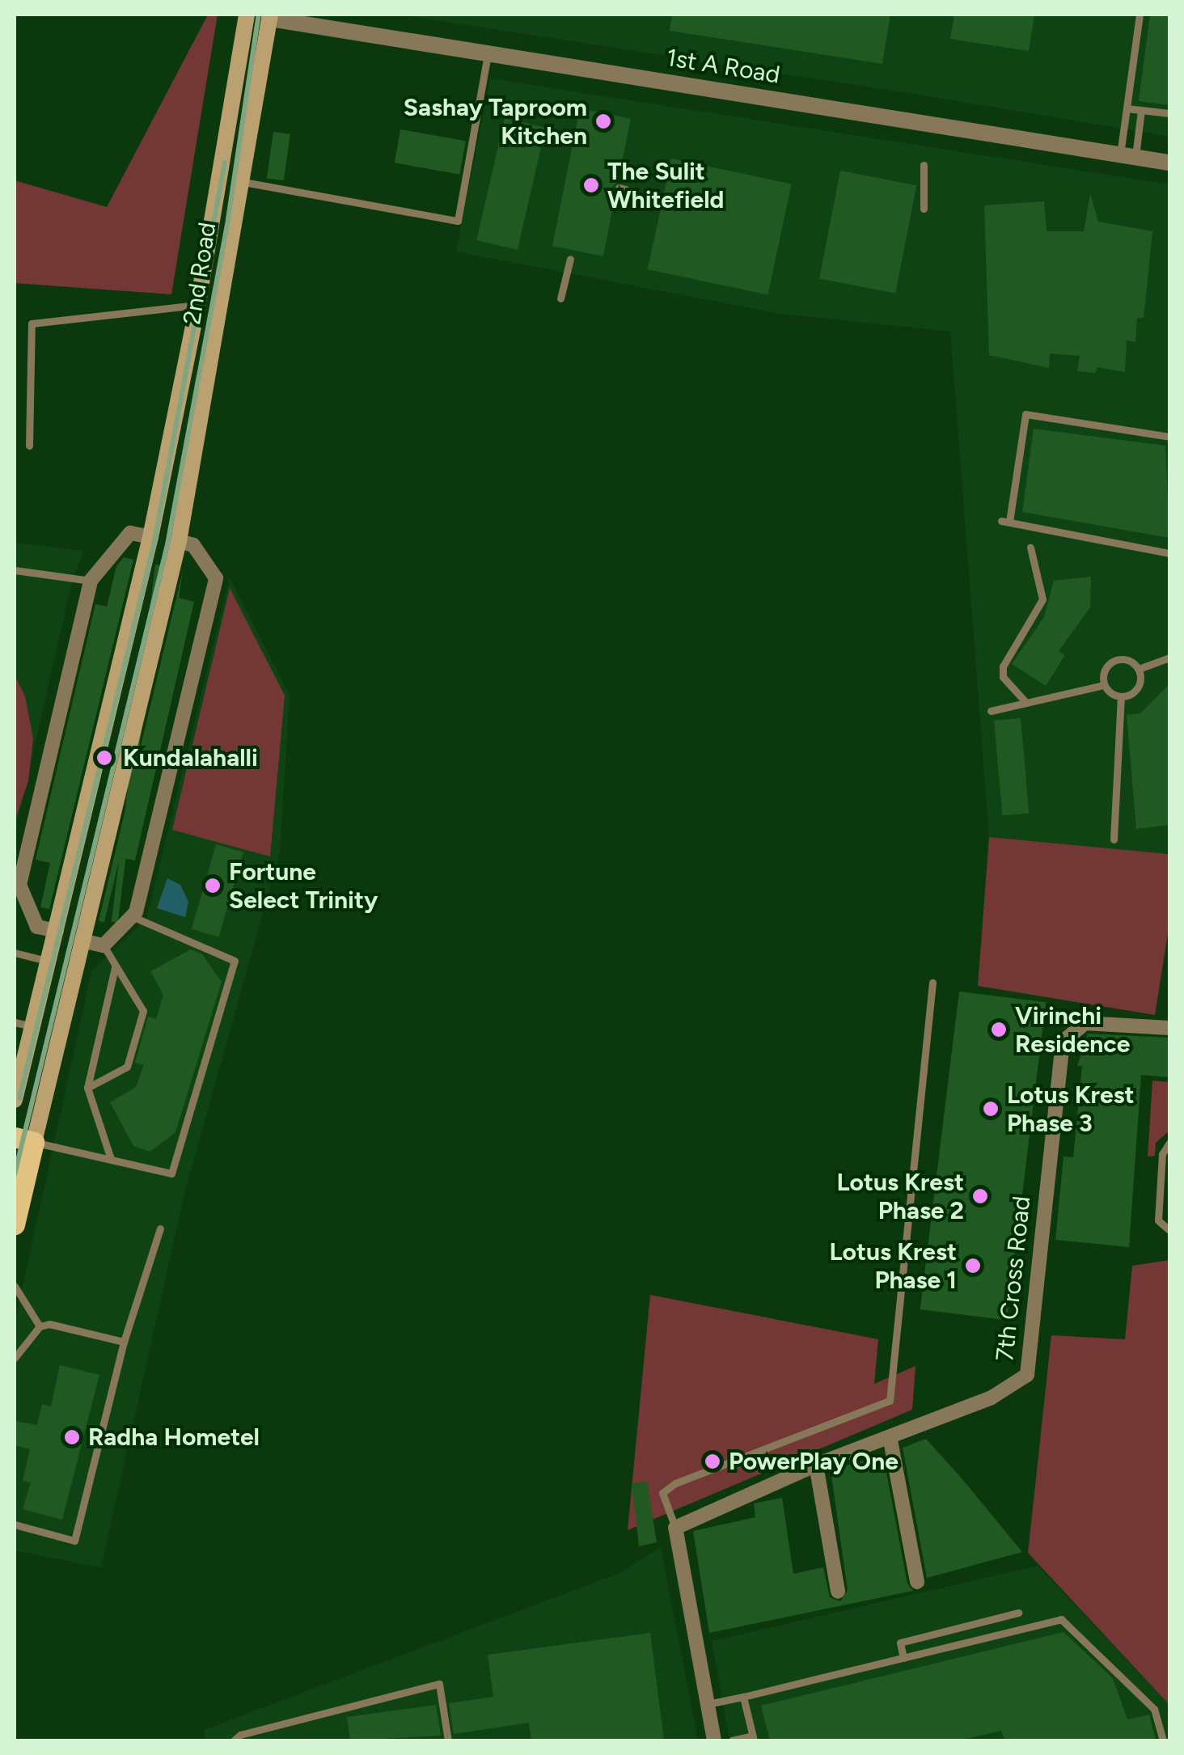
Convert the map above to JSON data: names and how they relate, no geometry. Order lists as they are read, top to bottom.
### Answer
{
  "streets": {
    "main road": ["2nd Road"],
    "street": ["1st A Road", "7th Cross Road"]
  },
  "crossings": [
    ["1st A Road", "2nd Road"]
  ],
  "places": [
    "Sashay Taproom Kitchen",
    "The Sulit Whitefield",
    "Kundalahalli",
    "Fortune Select Trinity",
    "Virinchi Residence",
    "Lotus Krest Phase 3",
    "Lotus Krest Phase 2",
    "Lotus Krest Phase 1",
    "Radha Hometel",
    "PowerPlay One"
  ]
}
